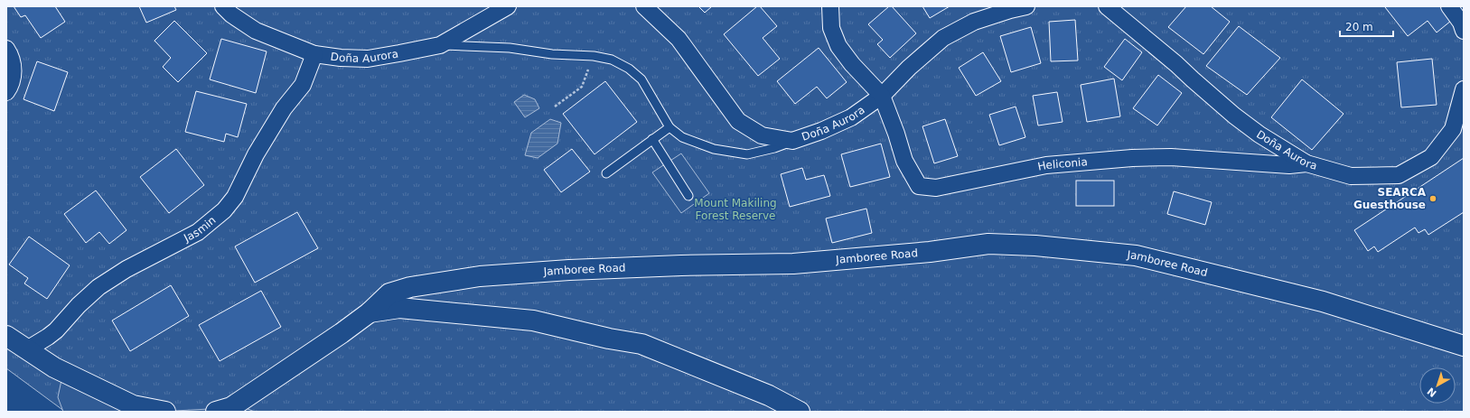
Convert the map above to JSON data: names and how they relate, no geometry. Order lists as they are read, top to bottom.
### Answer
{
  "streets": {
    "main road": ["Jamboree Road"],
    "street": ["Doña Aurora", "Heliconia", "Jasmin"]
  },
  "crossings": [
    ["Doña Aurora", "Heliconia"],
    ["Doña Aurora", "Jasmin"]
  ],
  "parks": ["Mount Makiling Forest Reserve"],
  "places": ["SEARCA Guesthouse"],
  "scale_bar": "20 m",
  "north": "bottom left"
}
